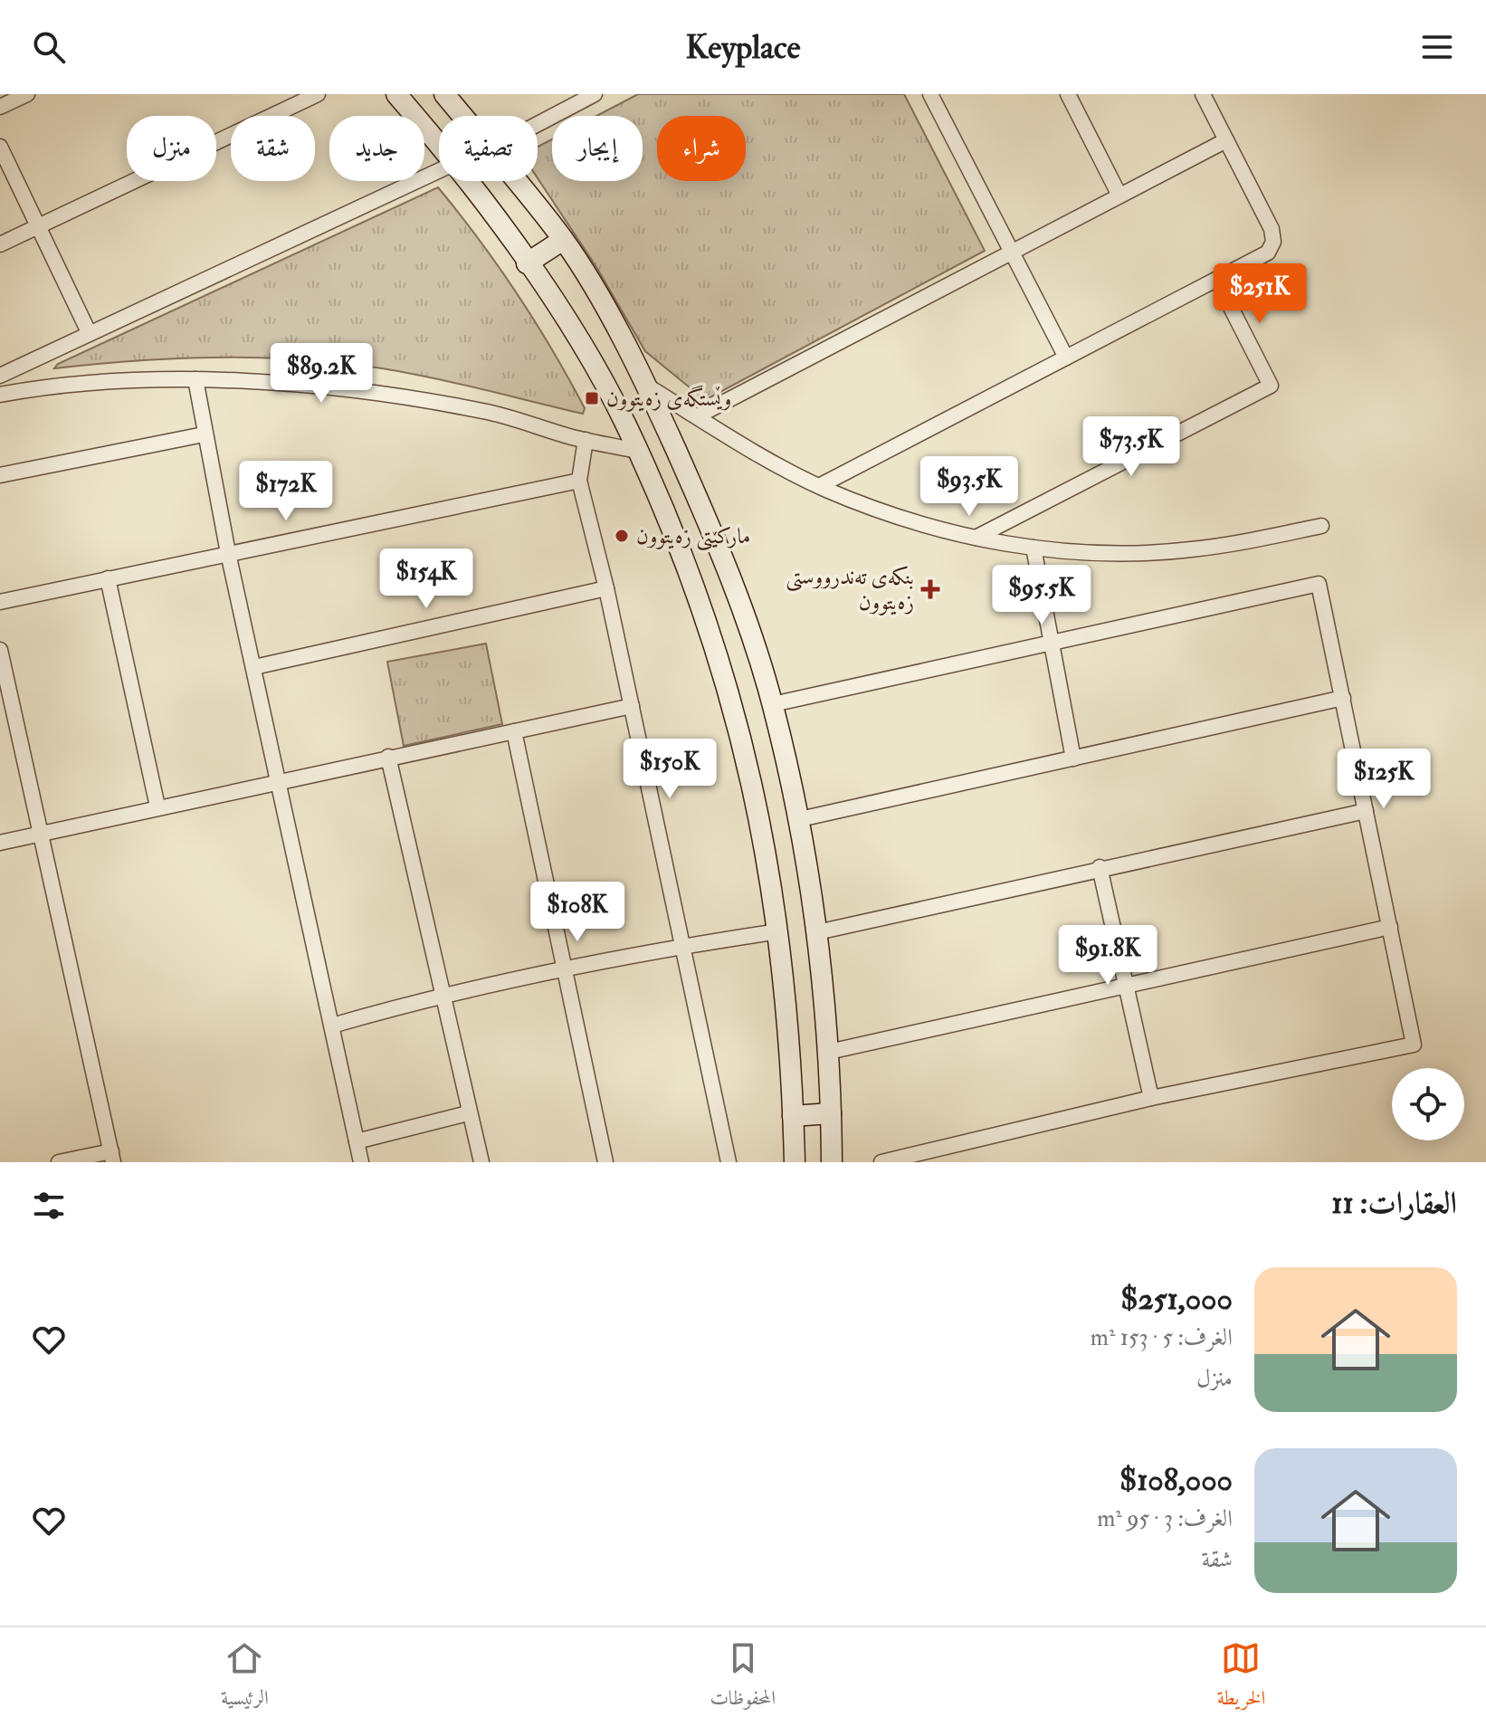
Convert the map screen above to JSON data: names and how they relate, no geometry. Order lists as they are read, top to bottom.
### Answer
{
  "places": {
    "transit": ["وێستگەی زەیتوون"],
    "other": ["مارکێتی زەیتوون"],
    "health": ["بنکەی تەندرووستی زەیتوون"]
  },
  "page": {
    "header": "Keyplace",
    "chip": [
      "شراء",
      "إيجار",
      "تصفية",
      "جديد",
      "شقة",
      "منزل"
    ],
    "price": [
      "$251K",
      "$89.2K",
      "$73.5K",
      "$93.5K",
      "$172K",
      "$154K",
      "$95.5K",
      "$150K",
      "$125K",
      "$108K",
      "$91.8K"
    ],
    "heading": "العقارات: 11",
    "list": [
      {
        "name": "$251,000",
        "note": "الغرف: 5 · 153 m² · منزل"
      },
      {
        "name": "$108,000",
        "note": "الغرف: 3 · 95 m² · شقة"
      }
    ],
    "tabs": ["الخريطة", "المحفوظات", "الرئيسية"]
  }
}
